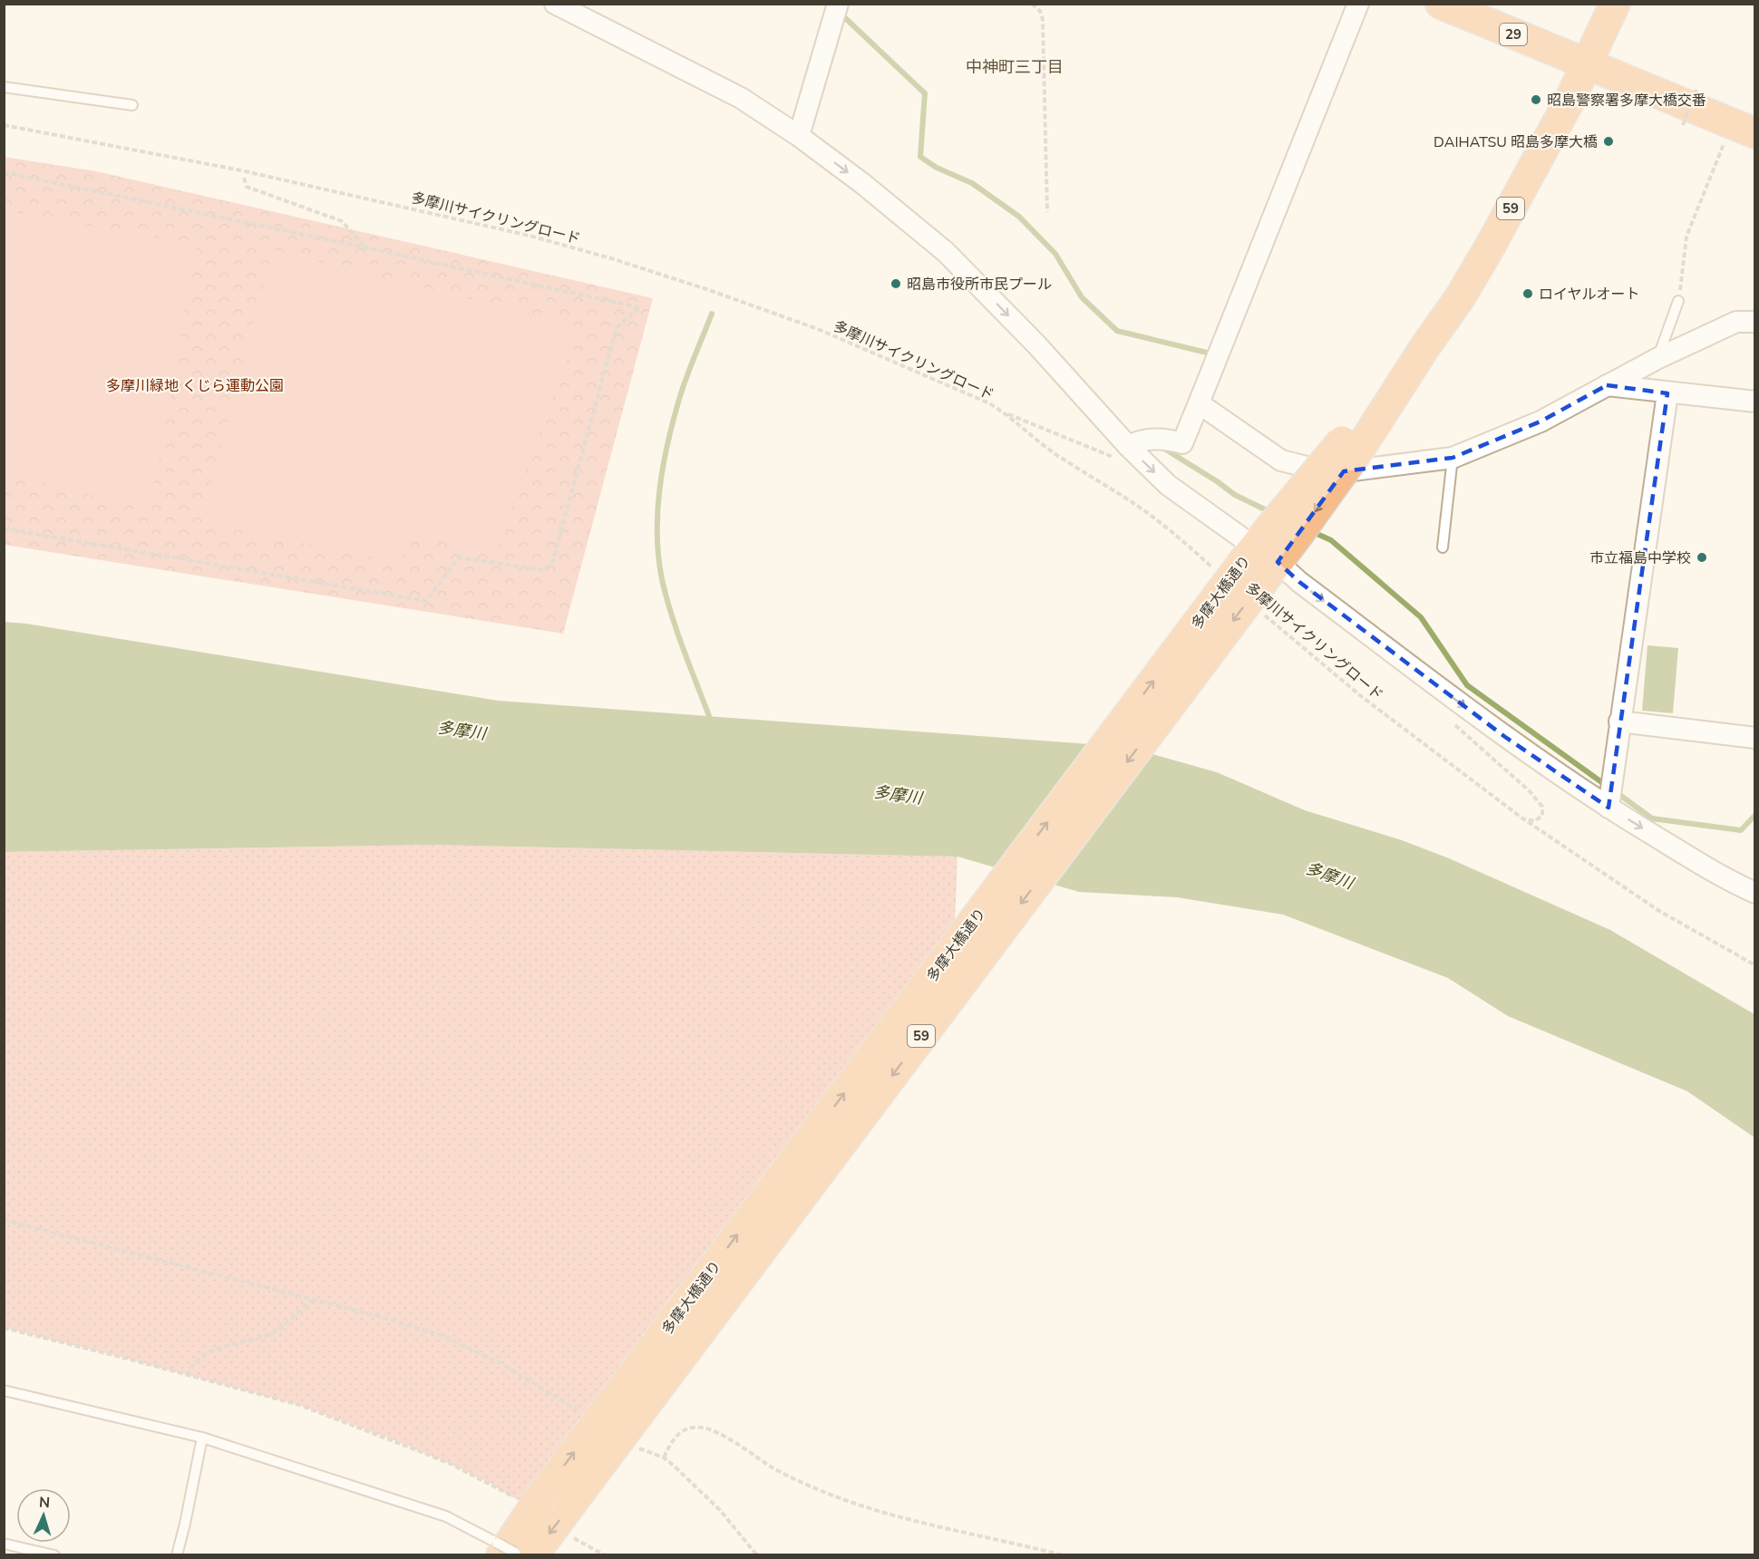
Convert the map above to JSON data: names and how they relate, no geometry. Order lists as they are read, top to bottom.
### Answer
{
  "streets": {
    "main road": ["29", "59", "多摩大橋通り"],
    "path": ["多摩川サイクリングロード"]
  },
  "crossings": [
    ["29", "多摩大橋通り"]
  ],
  "districts": ["中神町三丁目"],
  "water": ["多摩川"],
  "parks": ["多摩川緑地 くじら運動公園"],
  "places": [
    "昭島警察署多摩大橋交番",
    "DAIHATSU 昭島多摩大橋",
    "昭島市役所市民プール",
    "ロイヤルオート",
    "市立福島中学校"
  ],
  "north": "top"
}
